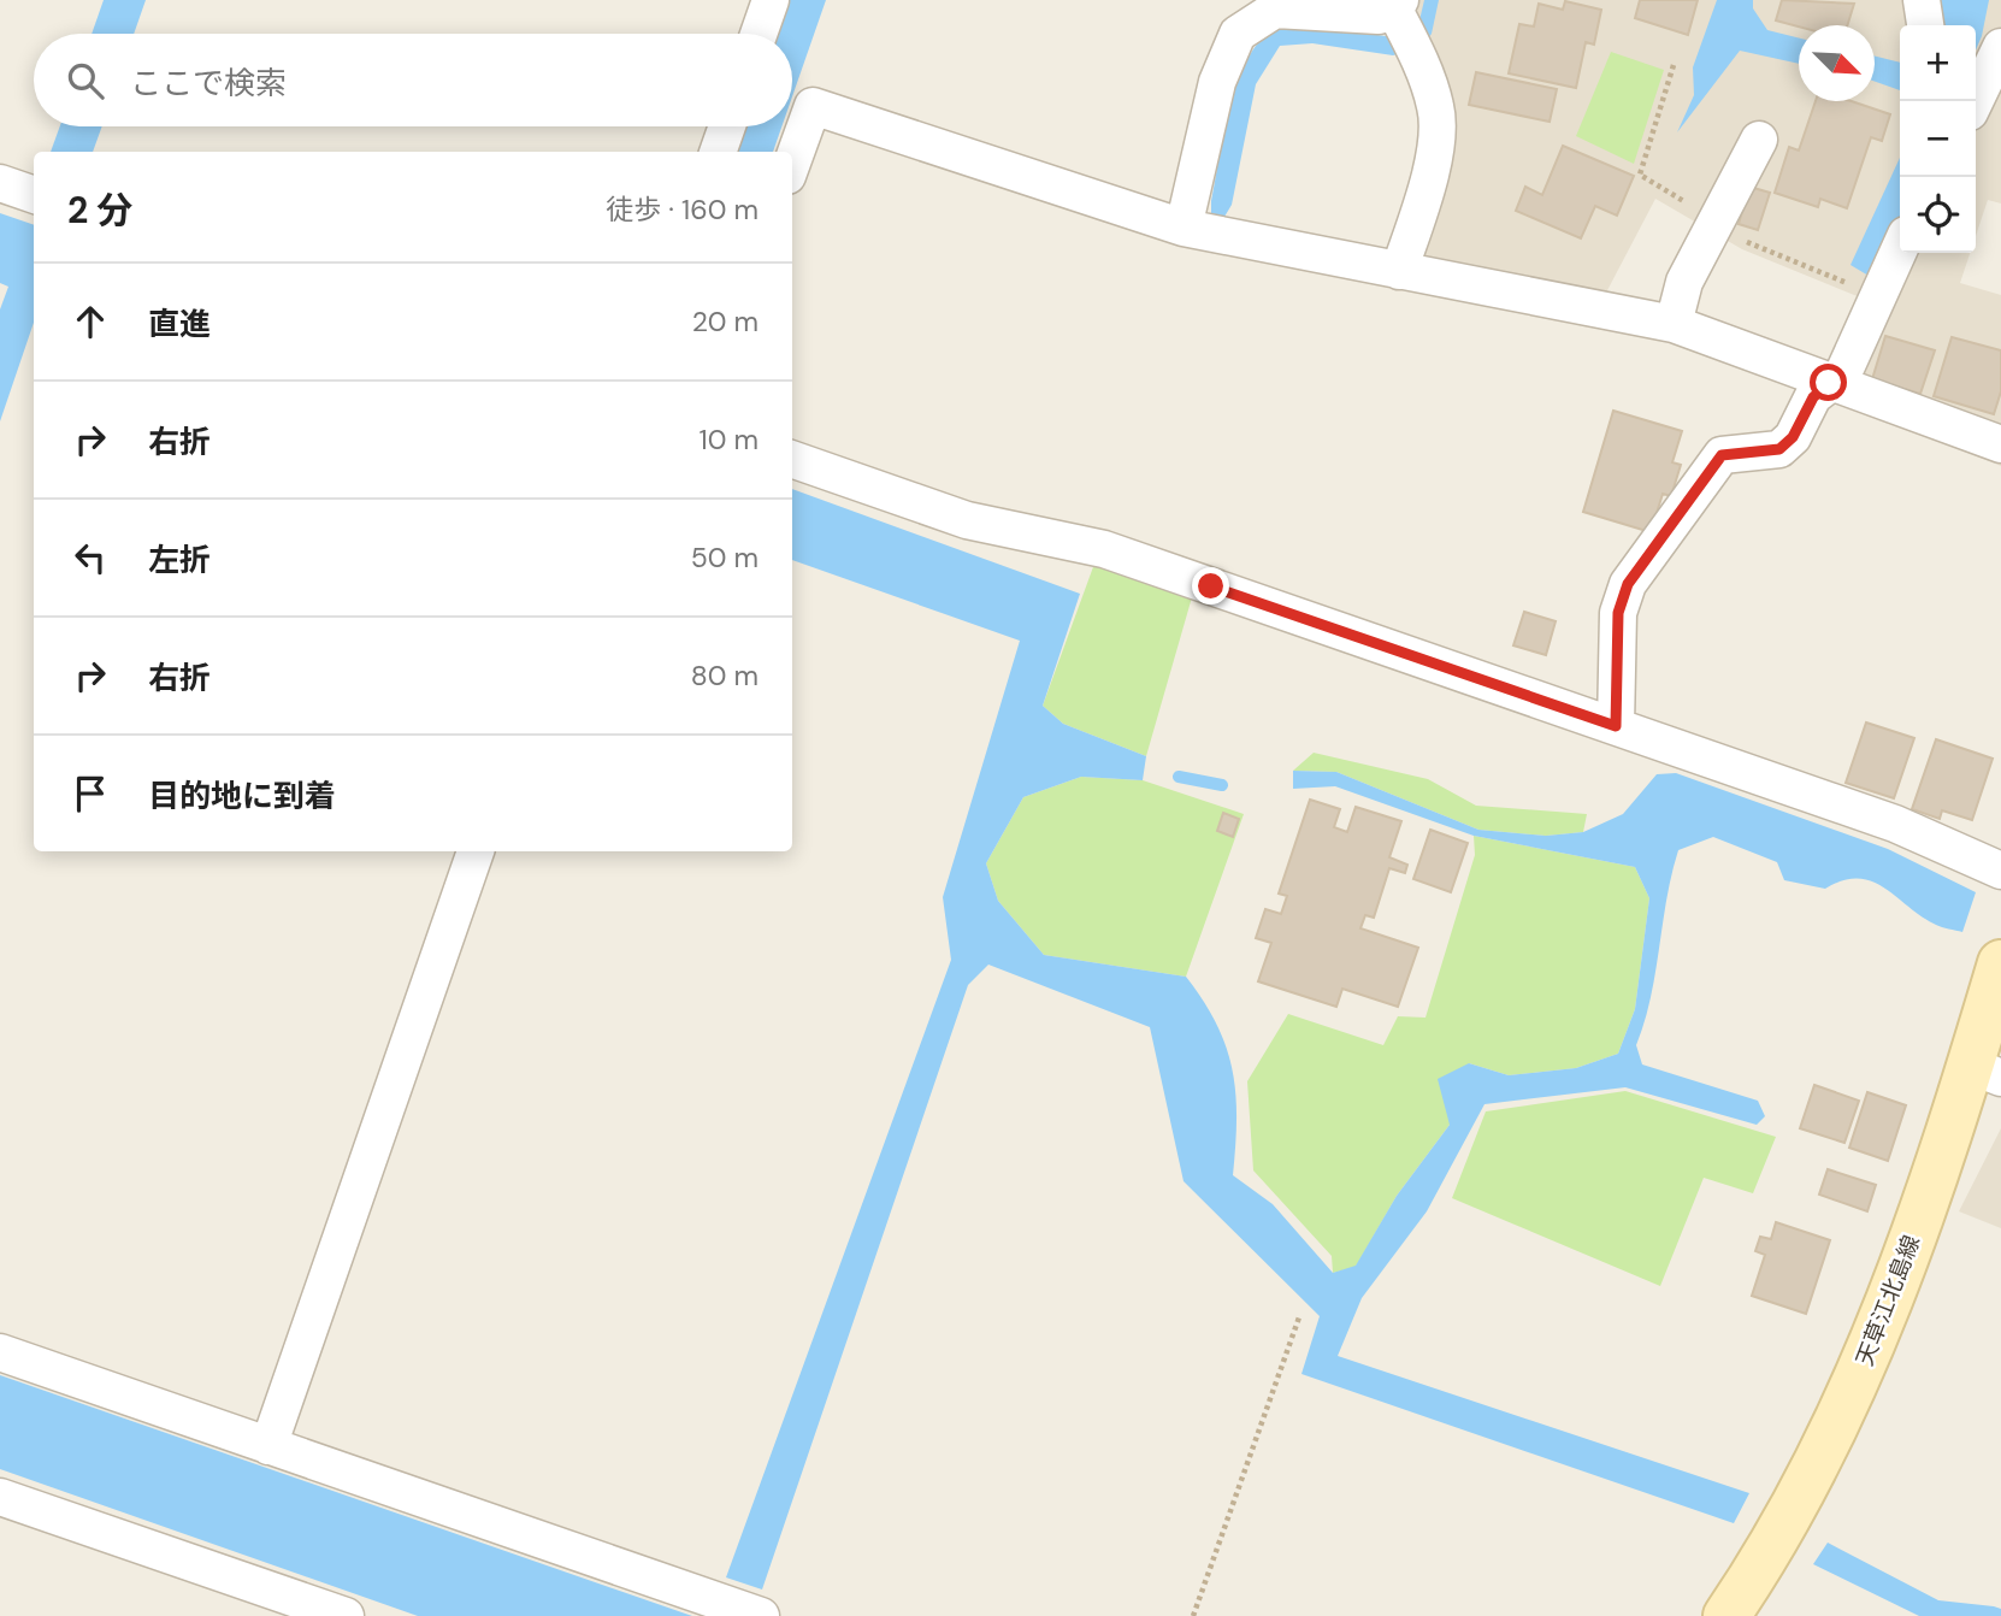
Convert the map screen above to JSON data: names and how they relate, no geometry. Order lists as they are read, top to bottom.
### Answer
{
  "streets": {
    "street": ["天草江北島線"]
  },
  "north": "bottom right",
  "page": {
    "map_buttons": ["+", "−"],
    "search": "ここで検索",
    "heading": ["2 分", "徒歩 · 160 m"],
    "list": [
      ["直進", "20 m"],
      ["右折", "10 m"],
      ["左折", "50 m"],
      ["右折", "80 m"],
      "目的地に到着"
    ]
  }
}
